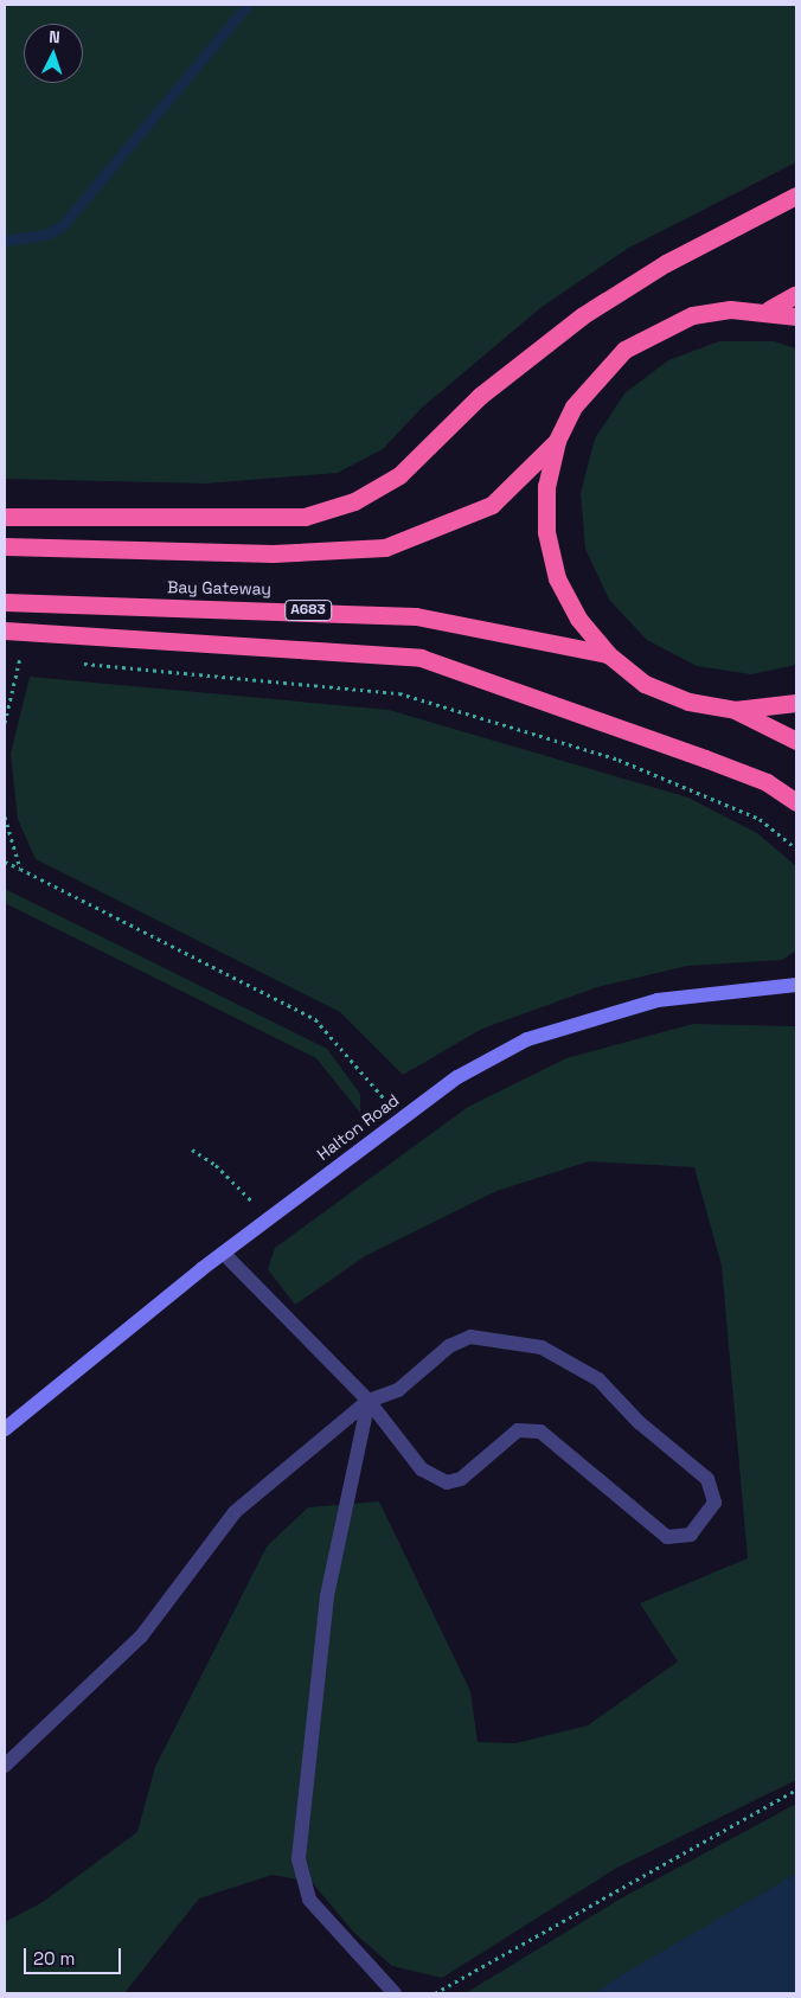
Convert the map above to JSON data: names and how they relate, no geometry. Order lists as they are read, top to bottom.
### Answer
{
  "streets": {
    "highway": ["Bay Gateway", "A683"],
    "street": ["Halton Road"]
  },
  "scale_bar": "20 m",
  "north": "top"
}
